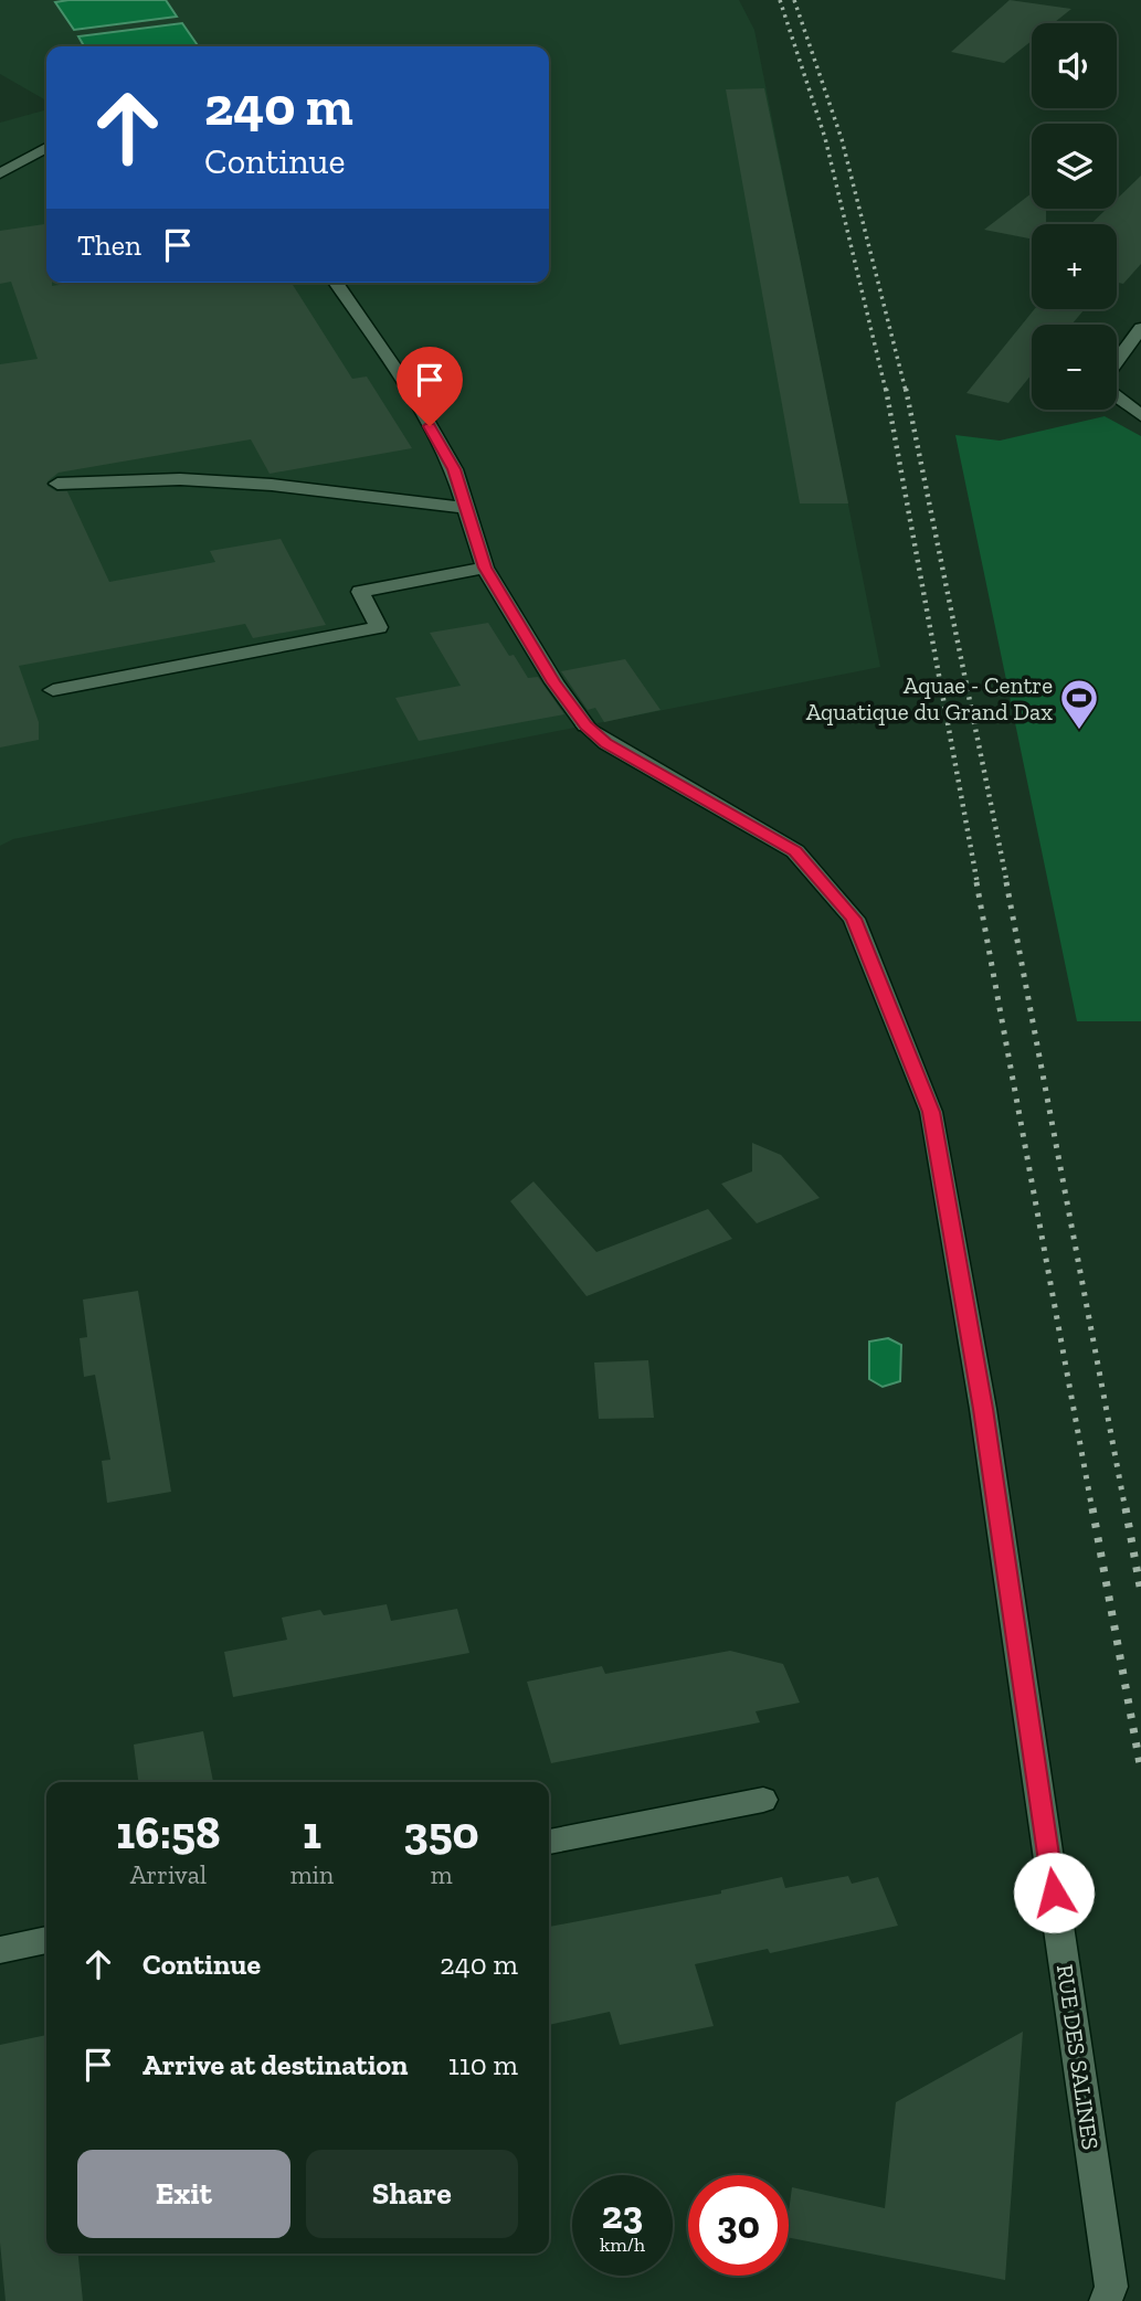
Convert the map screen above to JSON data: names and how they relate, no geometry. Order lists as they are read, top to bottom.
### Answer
{
  "streets": {
    "street": ["RUE DES SALINES"]
  },
  "places": {
    "sports": ["Aquae - Centre Aquatique du Grand Dax"]
  },
  "page": {
    "map_buttons": ["+", "−"],
    "turn": ["240 m", "Continue"],
    "then": "Then",
    "eta": [
      "16:58",
      "Arrival",
      "1",
      "min",
      "350",
      "m"
    ],
    "list": [
      {
        "name": "Continue",
        "value": "240 m"
      },
      {
        "name": "Arrive at destination",
        "value": "110 m"
      }
    ],
    "buttons": ["Exit", "Share"],
    "speed": "23 km/h",
    "limit": "30"
  }
}
